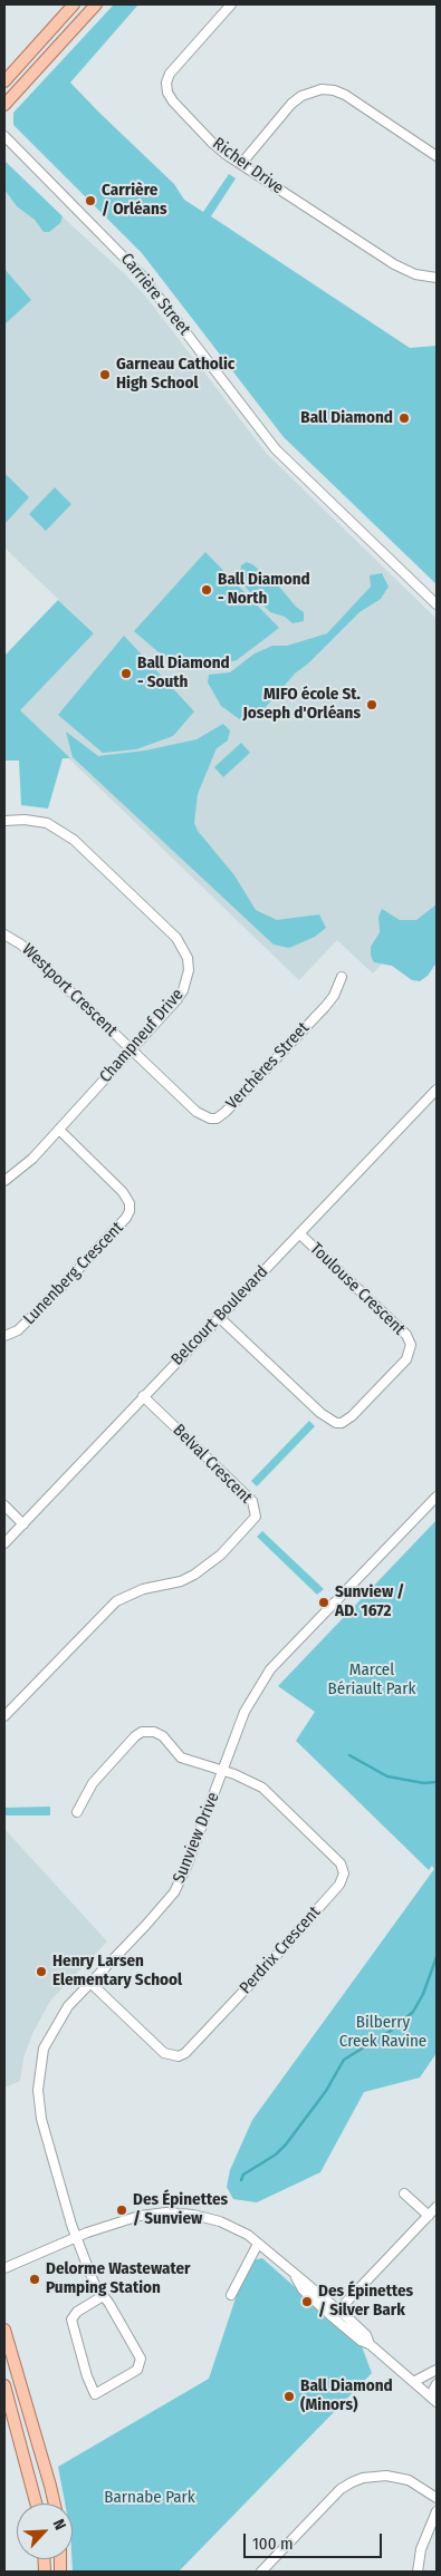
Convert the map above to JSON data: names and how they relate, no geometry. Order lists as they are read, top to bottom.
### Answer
{
  "streets": {
    "street": [
      "Richer Drive",
      "Carrière Street",
      "Westport Crescent",
      "Champneuf Drive",
      "Verchères Street",
      "Lunenberg Crescent",
      "Toulouse Crescent",
      "Belcourt Boulevard",
      "Belval Crescent",
      "Sunview Drive",
      "Perdrix Crescent"
    ]
  },
  "crossings": [
    ["Westport Crescent", "Champneuf Drive"],
    ["Westport Crescent", "Verchères Street"],
    ["Champneuf Drive", "Verchères Street"],
    ["Champneuf Drive", "Lunenberg Crescent"],
    ["Toulouse Crescent", "Belcourt Boulevard"],
    ["Belcourt Boulevard", "Belval Crescent"],
    ["Sunview Drive", "Perdrix Crescent"]
  ],
  "parks": ["Marcel Bériault Park", "Bilberry Creek Ravine", "Barnabe Park"],
  "places": [
    "Carrière / Orléans",
    "Garneau Catholic High School",
    "Ball Diamond",
    "Ball Diamond - North",
    "Ball Diamond - South",
    "MIFO école St. Joseph d'Orléans",
    "Sunview / AD. 1672",
    "Henry Larsen Elementary School",
    "Des Épinettes / Sunview",
    "Delorme Wastewater Pumping Station",
    "Des Épinettes / Silver Bark",
    "Ball Diamond (Minors)"
  ],
  "scale_bar": "100 m",
  "north": "top right"
}
